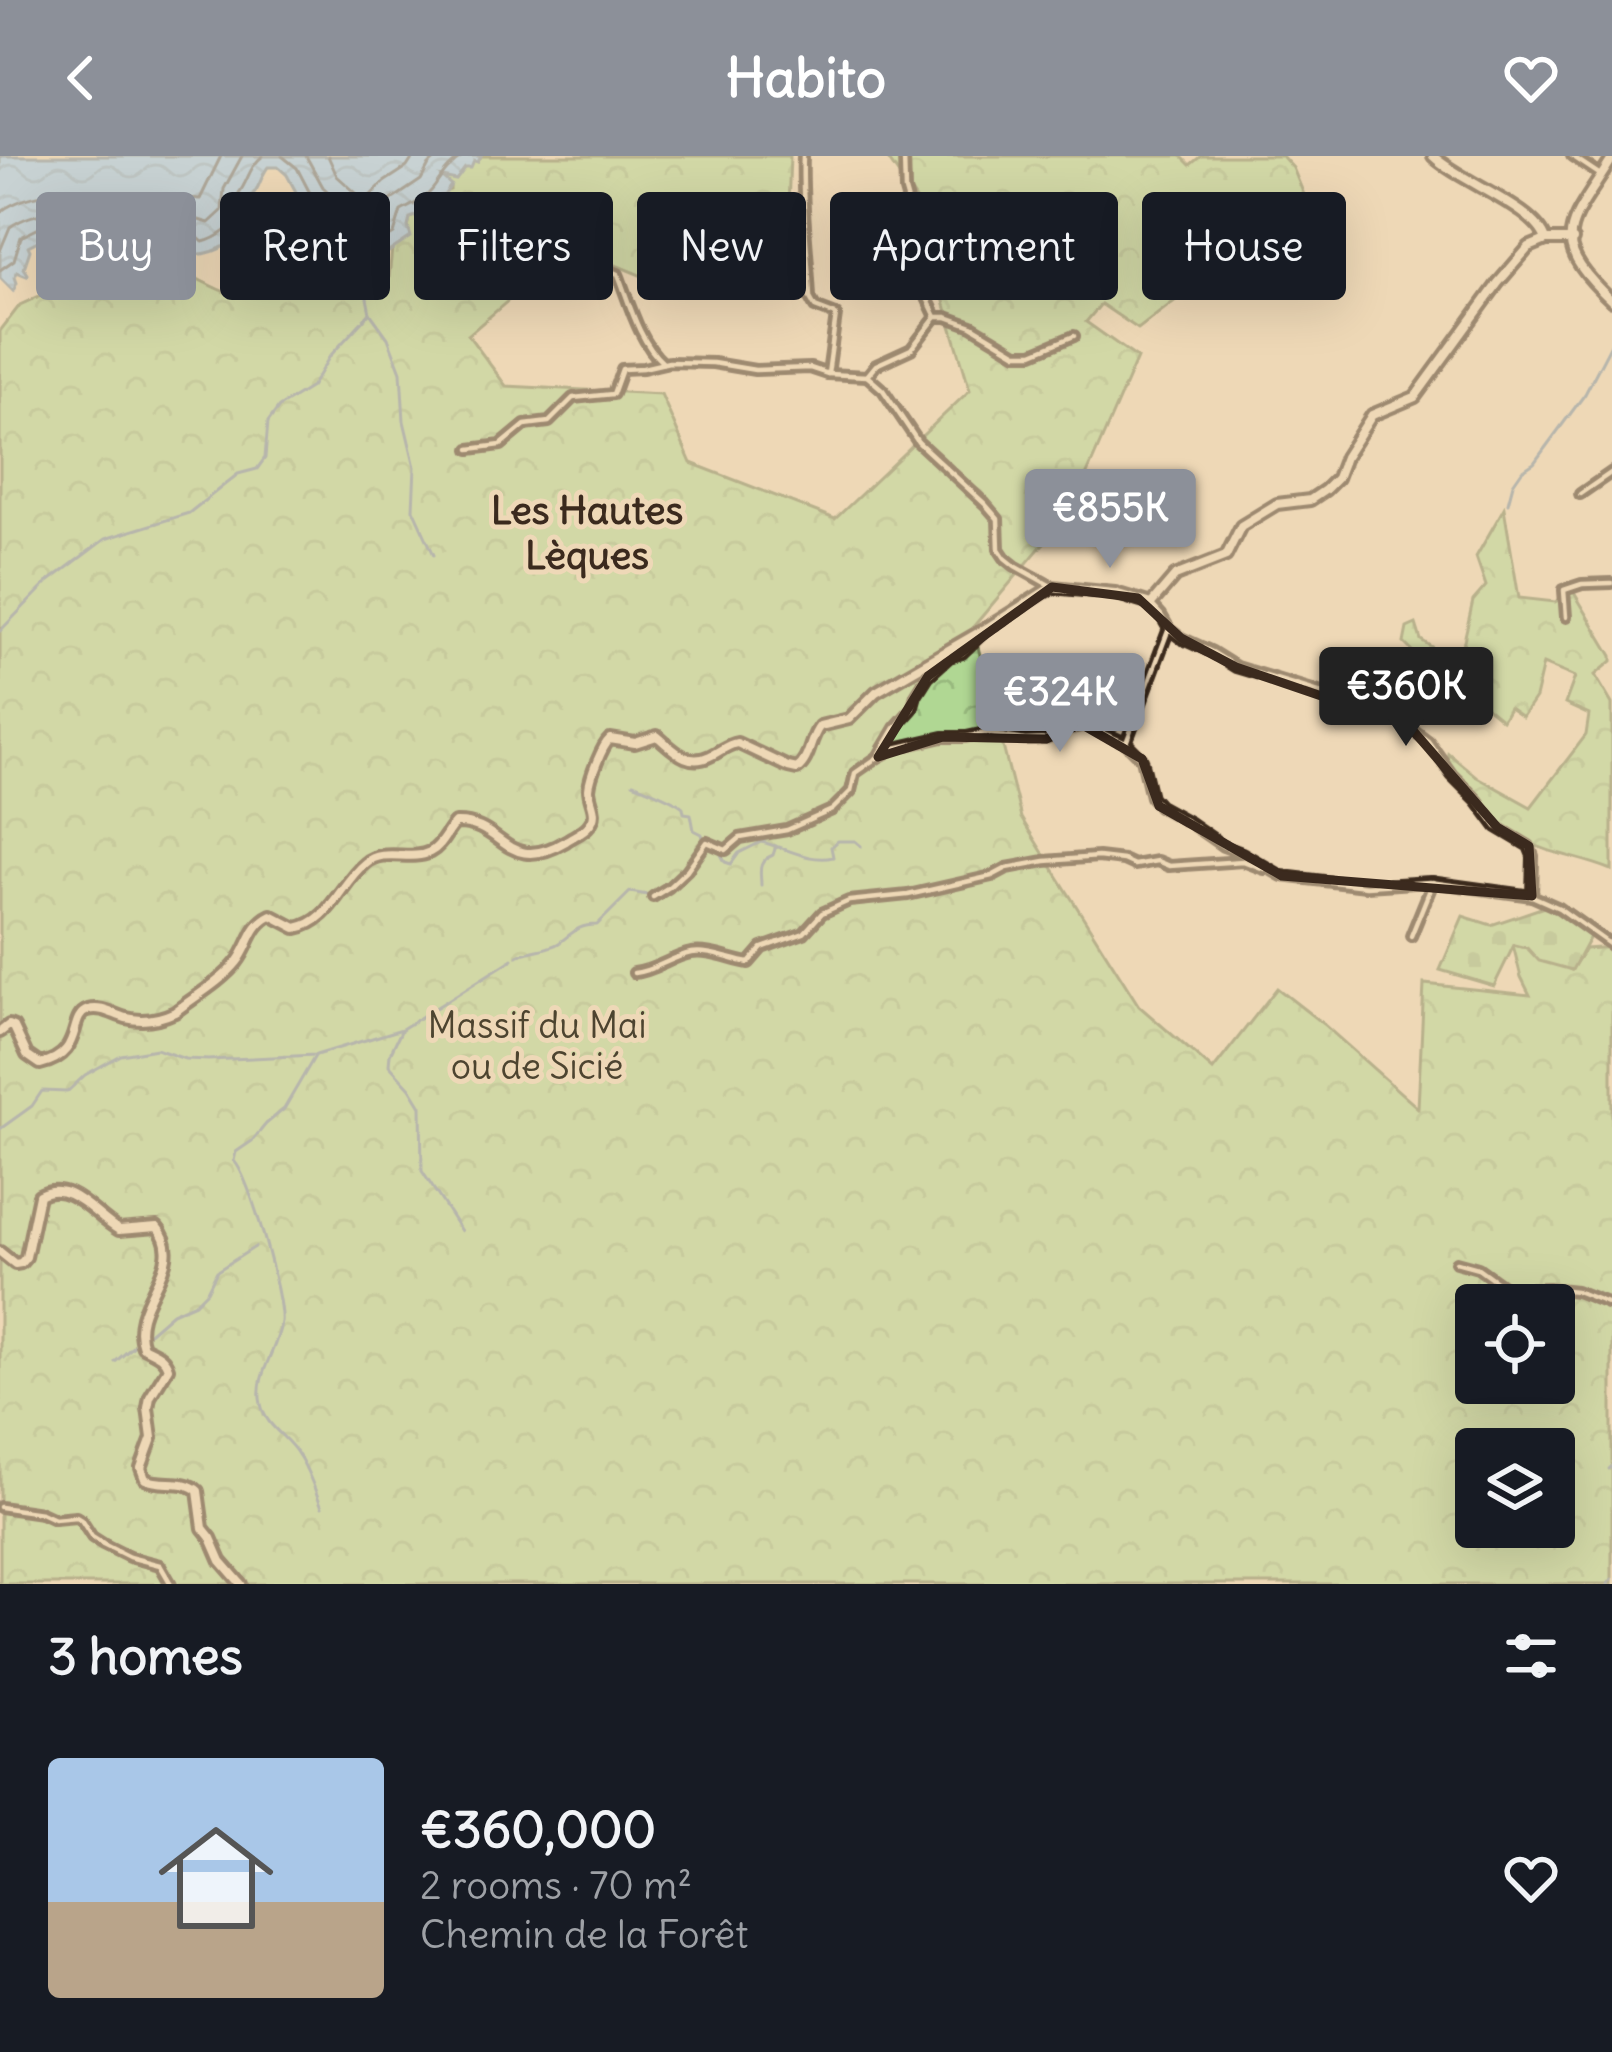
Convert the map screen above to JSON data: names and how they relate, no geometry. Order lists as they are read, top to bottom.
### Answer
{
  "districts": ["Les Hautes Lèques"],
  "parks": ["Massif du Mai ou de Sicié"],
  "page": {
    "header": "Habito",
    "chip": [
      "Buy",
      "Rent",
      "Filters",
      "New",
      "Apartment",
      "House"
    ],
    "price": ["€855K", "€360K", "€324K"],
    "heading": "3 homes",
    "list": [
      {
        "name": "€360,000",
        "note": "2 rooms · 70 m² · Chemin de la Forêt"
      }
    ]
  }
}
